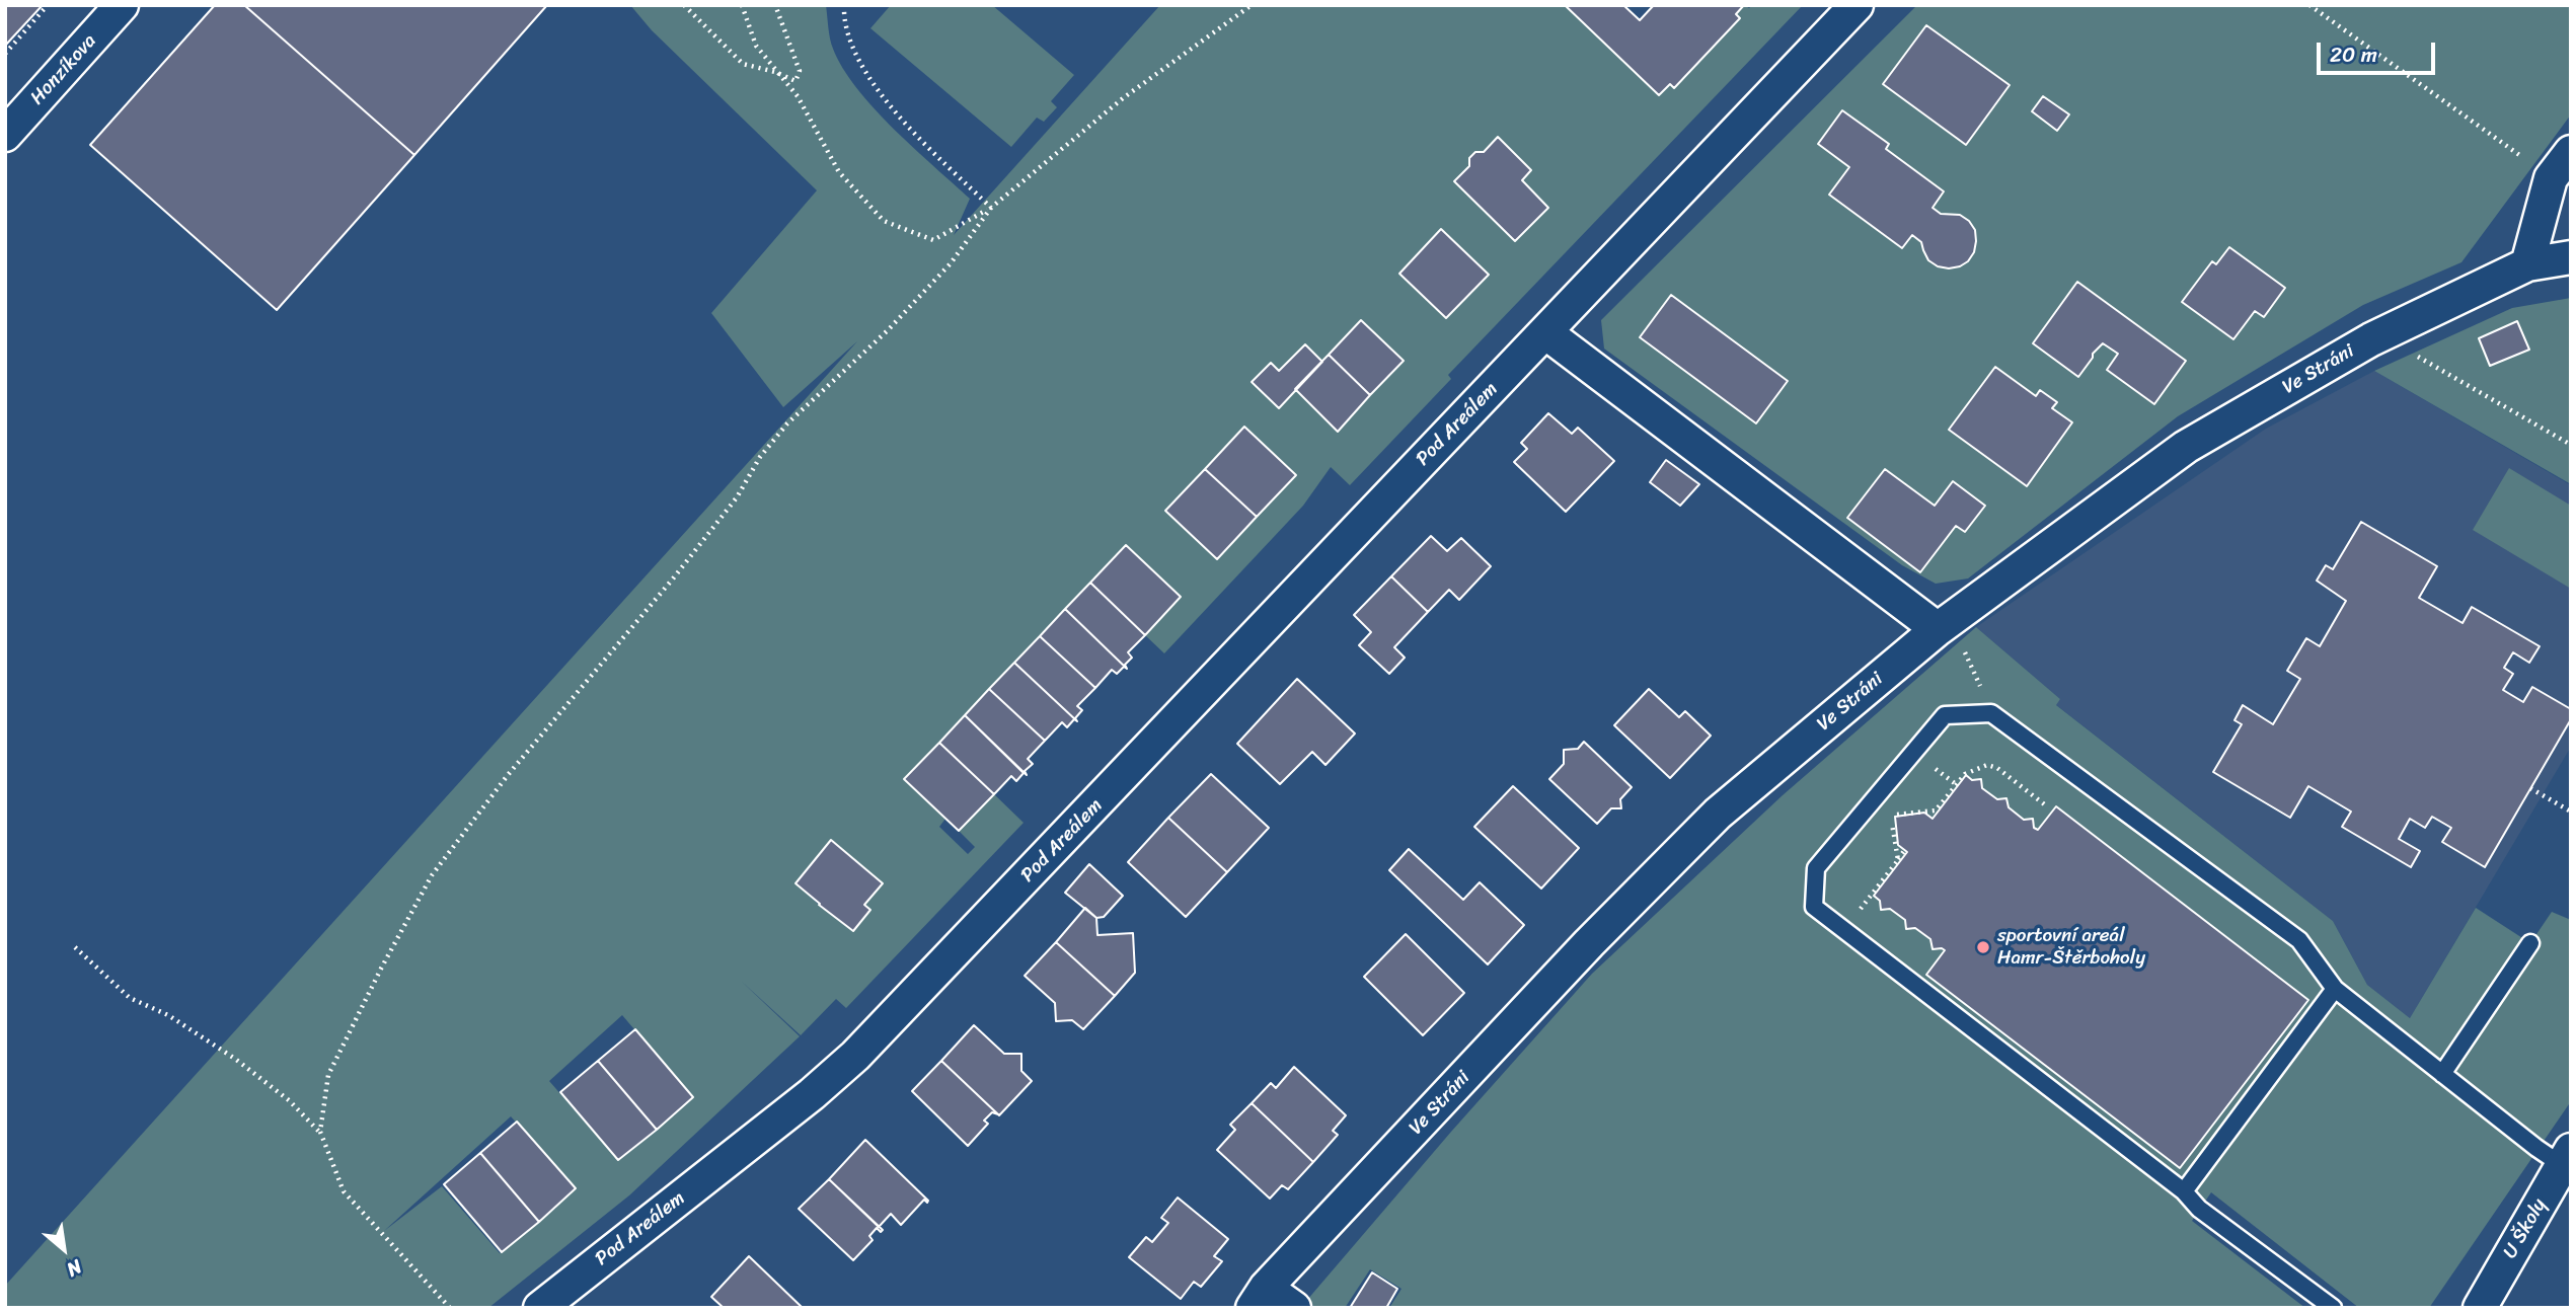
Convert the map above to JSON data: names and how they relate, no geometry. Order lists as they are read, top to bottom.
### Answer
{
  "streets": {
    "street": [
      "Honzíkova",
      "Ve Stráni",
      "Pod Areálem",
      "U Školy"
    ]
  },
  "places": ["sportovní areál Hamr-Štěrboholy"],
  "scale_bar": "20 m",
  "north": "bottom right"
}
